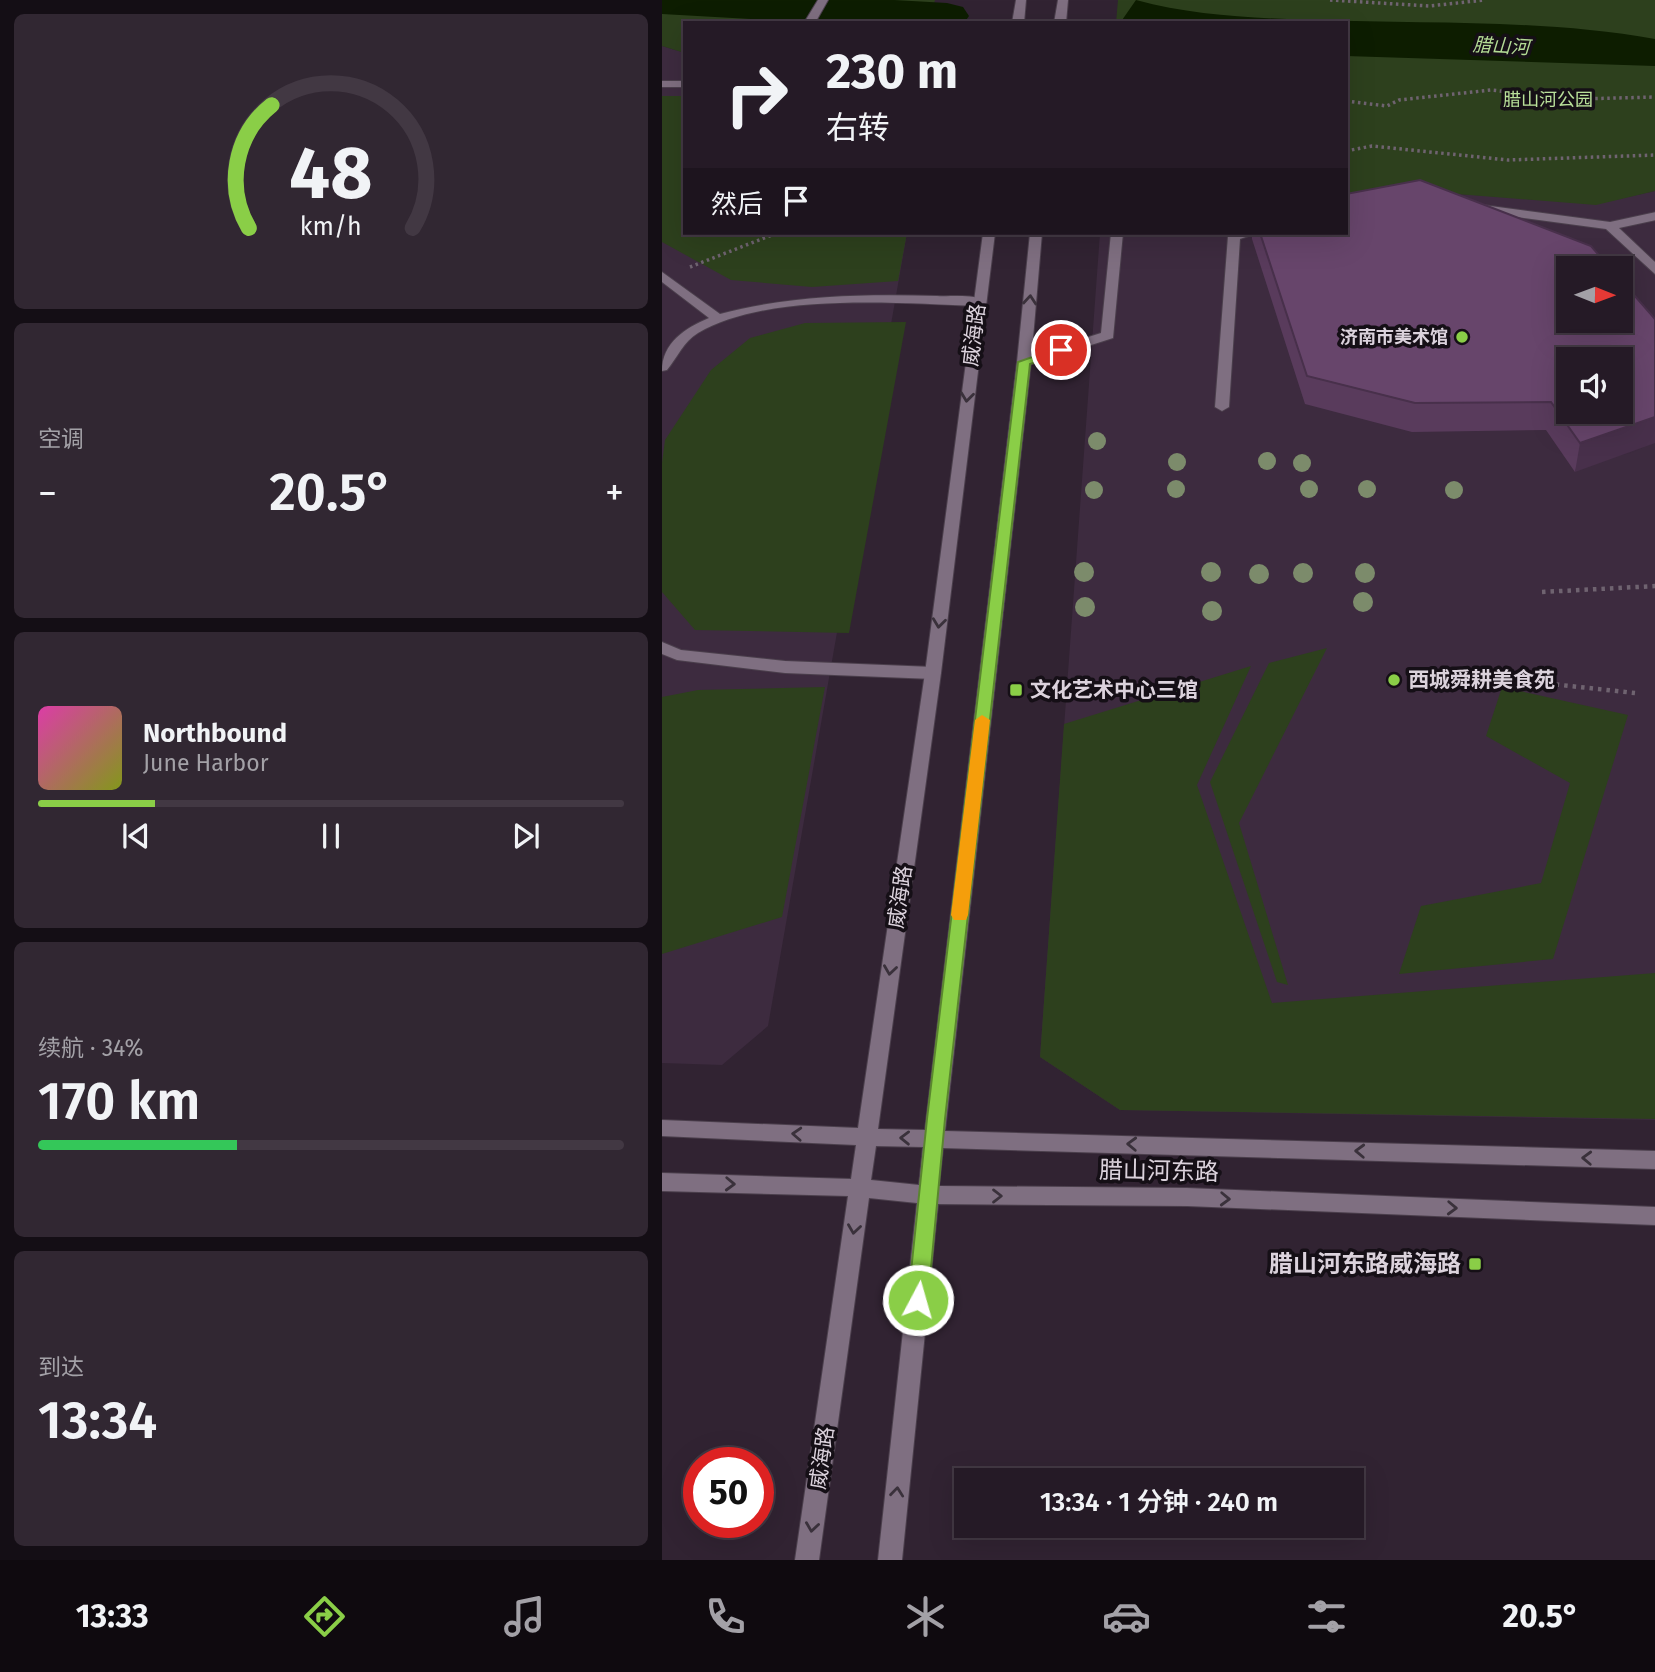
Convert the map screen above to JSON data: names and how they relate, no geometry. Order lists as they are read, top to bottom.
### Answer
{
  "streets": {
    "main road": ["威海路", "腊山河东路"]
  },
  "crossings": [
    ["威海路", "腊山河东路"]
  ],
  "water": ["腊山河"],
  "parks": ["腊山河公园"],
  "places": {
    "other": ["济南市美术馆", "西城舜耕美食苑"],
    "transit": ["文化艺术中心三馆", "腊山河东路威海路"]
  },
  "north": "right",
  "page": {
    "turn": ["230 m", "右转"],
    "then": "然后",
    "tile": [
      "空调",
      ["续航 · 34%", "170 km"],
      ["到达", "13:34"]
    ],
    "heat": ["−", "20.5°", "+"],
    "song": ["Northbound", "June Harbor"],
    "limit": "50",
    "trip": "13:34 · 1 分钟 · 240 m",
    "tabs": ["13:33", "20.5°"],
    "gauge": ["48", "km/h"]
  }
}
